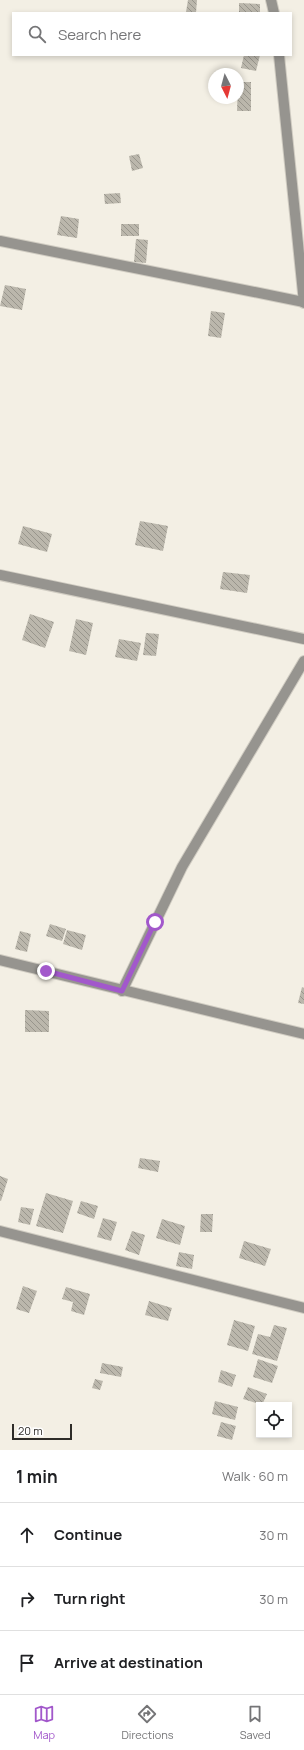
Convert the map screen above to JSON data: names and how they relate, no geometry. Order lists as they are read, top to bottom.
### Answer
{
  "scale_bar": "20 m",
  "north": "bottom",
  "page": {
    "search": "Search here",
    "scale": "20 m",
    "heading": ["1 min", "Walk · 60 m"],
    "list": [
      ["Continue", "30 m"],
      ["Turn right", "30 m"],
      "Arrive at destination"
    ],
    "nav": ["Map", "Directions", "Saved"]
  }
}
